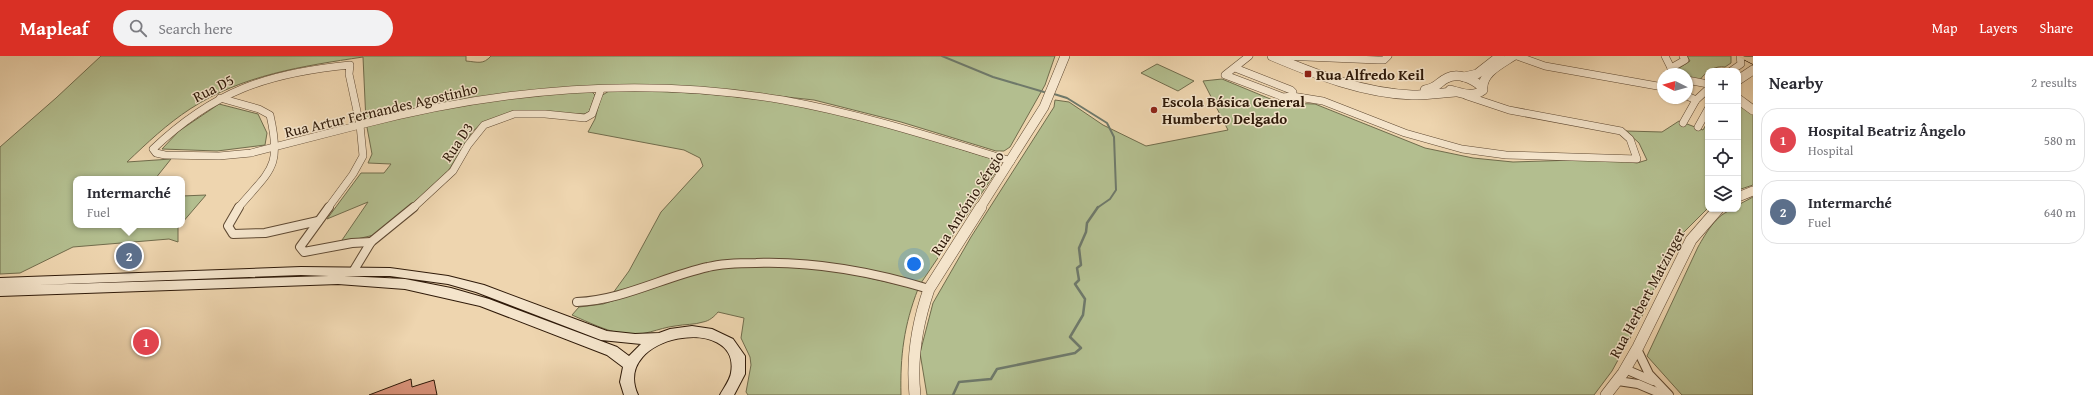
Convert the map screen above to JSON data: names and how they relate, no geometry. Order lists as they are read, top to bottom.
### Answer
{
  "streets": {
    "street": [
      "Rua D5",
      "Rua Artur Fernandes Agostinho",
      "Rua D3",
      "Rua António Sérgio",
      "Rua Herbert Matzinger"
    ]
  },
  "crossings": [
    ["Rua D5", "Rua Artur Fernandes Agostinho"],
    ["Rua Artur Fernandes Agostinho", "Rua D3"],
    ["Rua Artur Fernandes Agostinho", "Rua António Sérgio"]
  ],
  "places": {
    "transit": ["Rua Alfredo Keil"],
    "other": ["Escola Básica General Humberto Delgado"]
  },
  "north": "left",
  "page": {
    "header": "Mapleaf",
    "search": "Search here",
    "nav": ["Map", "Layers", "Share"],
    "heading": ["Nearby", "2 results"],
    "map_buttons": ["+", "−"],
    "list": [
      {
        "mark": "1",
        "name": "Hospital Beatriz Ângelo",
        "note": "Hospital",
        "value": "580 m"
      },
      {
        "mark": "2",
        "name": "Intermarché",
        "note": "Fuel",
        "value": "640 m"
      }
    ],
    "popup": ["Intermarché", "Fuel"],
    "pins": ["2", "1"]
  }
}
